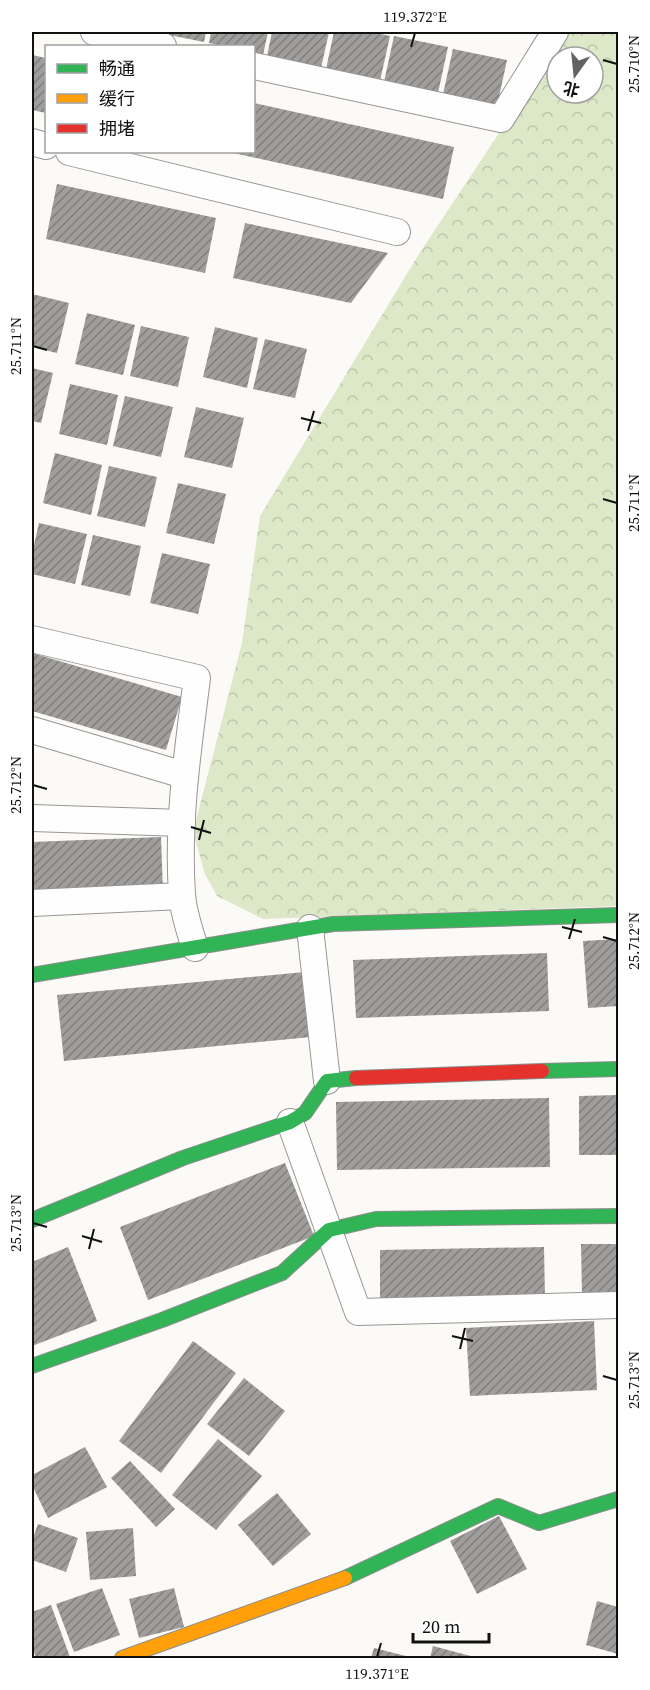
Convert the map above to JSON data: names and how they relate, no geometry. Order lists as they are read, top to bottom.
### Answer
{
  "legend": ["畅通", "缓行", "拥堵"],
  "scale_bar": "20 m",
  "north": "bottom",
  "coordinates": [
    "119.372°E",
    "25.710°N",
    "25.711°N",
    "25.712°N",
    "25.713°N",
    "119.371°E"
  ]
}
